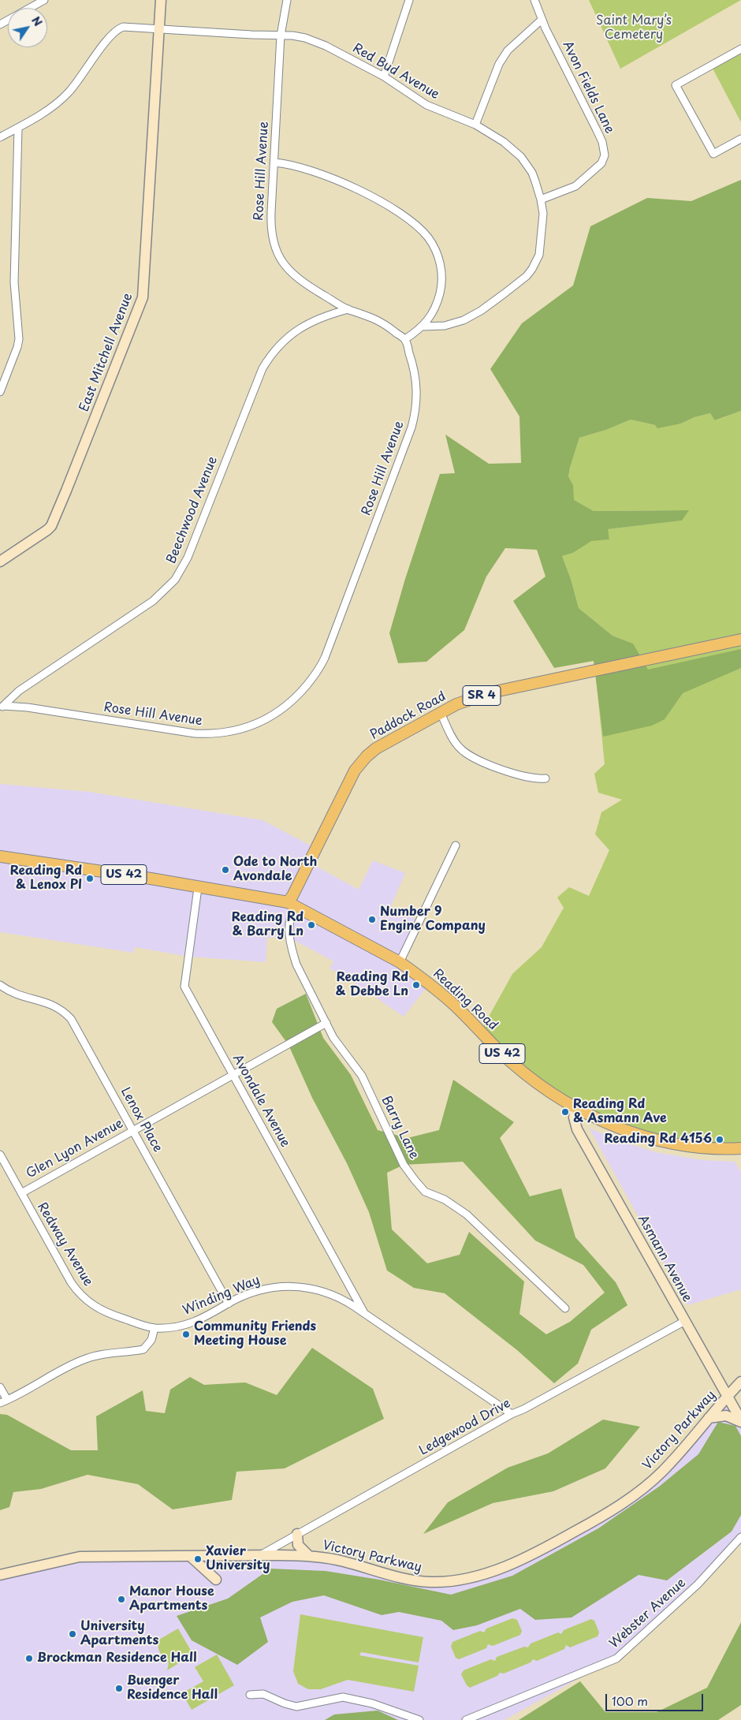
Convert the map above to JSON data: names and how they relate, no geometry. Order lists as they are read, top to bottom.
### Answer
{
  "streets": {
    "main road": [
      "SR 4",
      "Paddock Road",
      "US 42",
      "Reading Road"
    ],
    "street": [
      "Red Bud Avenue",
      "Avon Fields Lane",
      "Rose Hill Avenue",
      "East Mitchell Avenue",
      "Beechwood Avenue",
      "Avondale Avenue",
      "Lenox Place",
      "Barry Lane",
      "Glen Lyon Avenue",
      "Redway Avenue",
      "Asmann Avenue",
      "Winding Way",
      "Ledgewood Drive",
      "Victory Parkway",
      "Webster Avenue"
    ]
  },
  "crossings": [
    ["Red Bud Avenue", "Avon Fields Lane"],
    ["Red Bud Avenue", "Rose Hill Avenue"],
    ["Red Bud Avenue", "East Mitchell Avenue"],
    ["Rose Hill Avenue", "Beechwood Avenue"],
    ["Paddock Road", "Reading Road"],
    ["Paddock Road", "Barry Lane"],
    ["Reading Road", "Avondale Avenue"],
    ["Reading Road", "Barry Lane"],
    ["Reading Road", "Asmann Avenue"],
    ["Avondale Avenue", "Glen Lyon Avenue"],
    ["Avondale Avenue", "Winding Way"],
    ["Lenox Place", "Glen Lyon Avenue"],
    ["Lenox Place", "Winding Way"],
    ["Barry Lane", "Glen Lyon Avenue"],
    ["Glen Lyon Avenue", "Redway Avenue"],
    ["Redway Avenue", "Winding Way"],
    ["Asmann Avenue", "Ledgewood Drive"],
    ["Asmann Avenue", "Victory Parkway"],
    ["Winding Way", "Ledgewood Drive"],
    ["Ledgewood Drive", "Victory Parkway"]
  ],
  "parks": ["Saint Mary’s Cemetery"],
  "places": [
    "Ode to North Avondale",
    "Reading Rd & Lenox Pl",
    "Number 9 Engine Company",
    "Reading Rd & Barry Ln",
    "Reading Rd & Debbe Ln",
    "Reading Rd & Asmann Ave",
    "Reading Rd 4156",
    "Community Friends Meeting House",
    "Xavier University",
    "Manor House Apartments",
    "University Apartments",
    "Brockman Residence Hall",
    "Buenger Residence Hall"
  ],
  "scale_bar": "100 m",
  "north": "top right"
}
